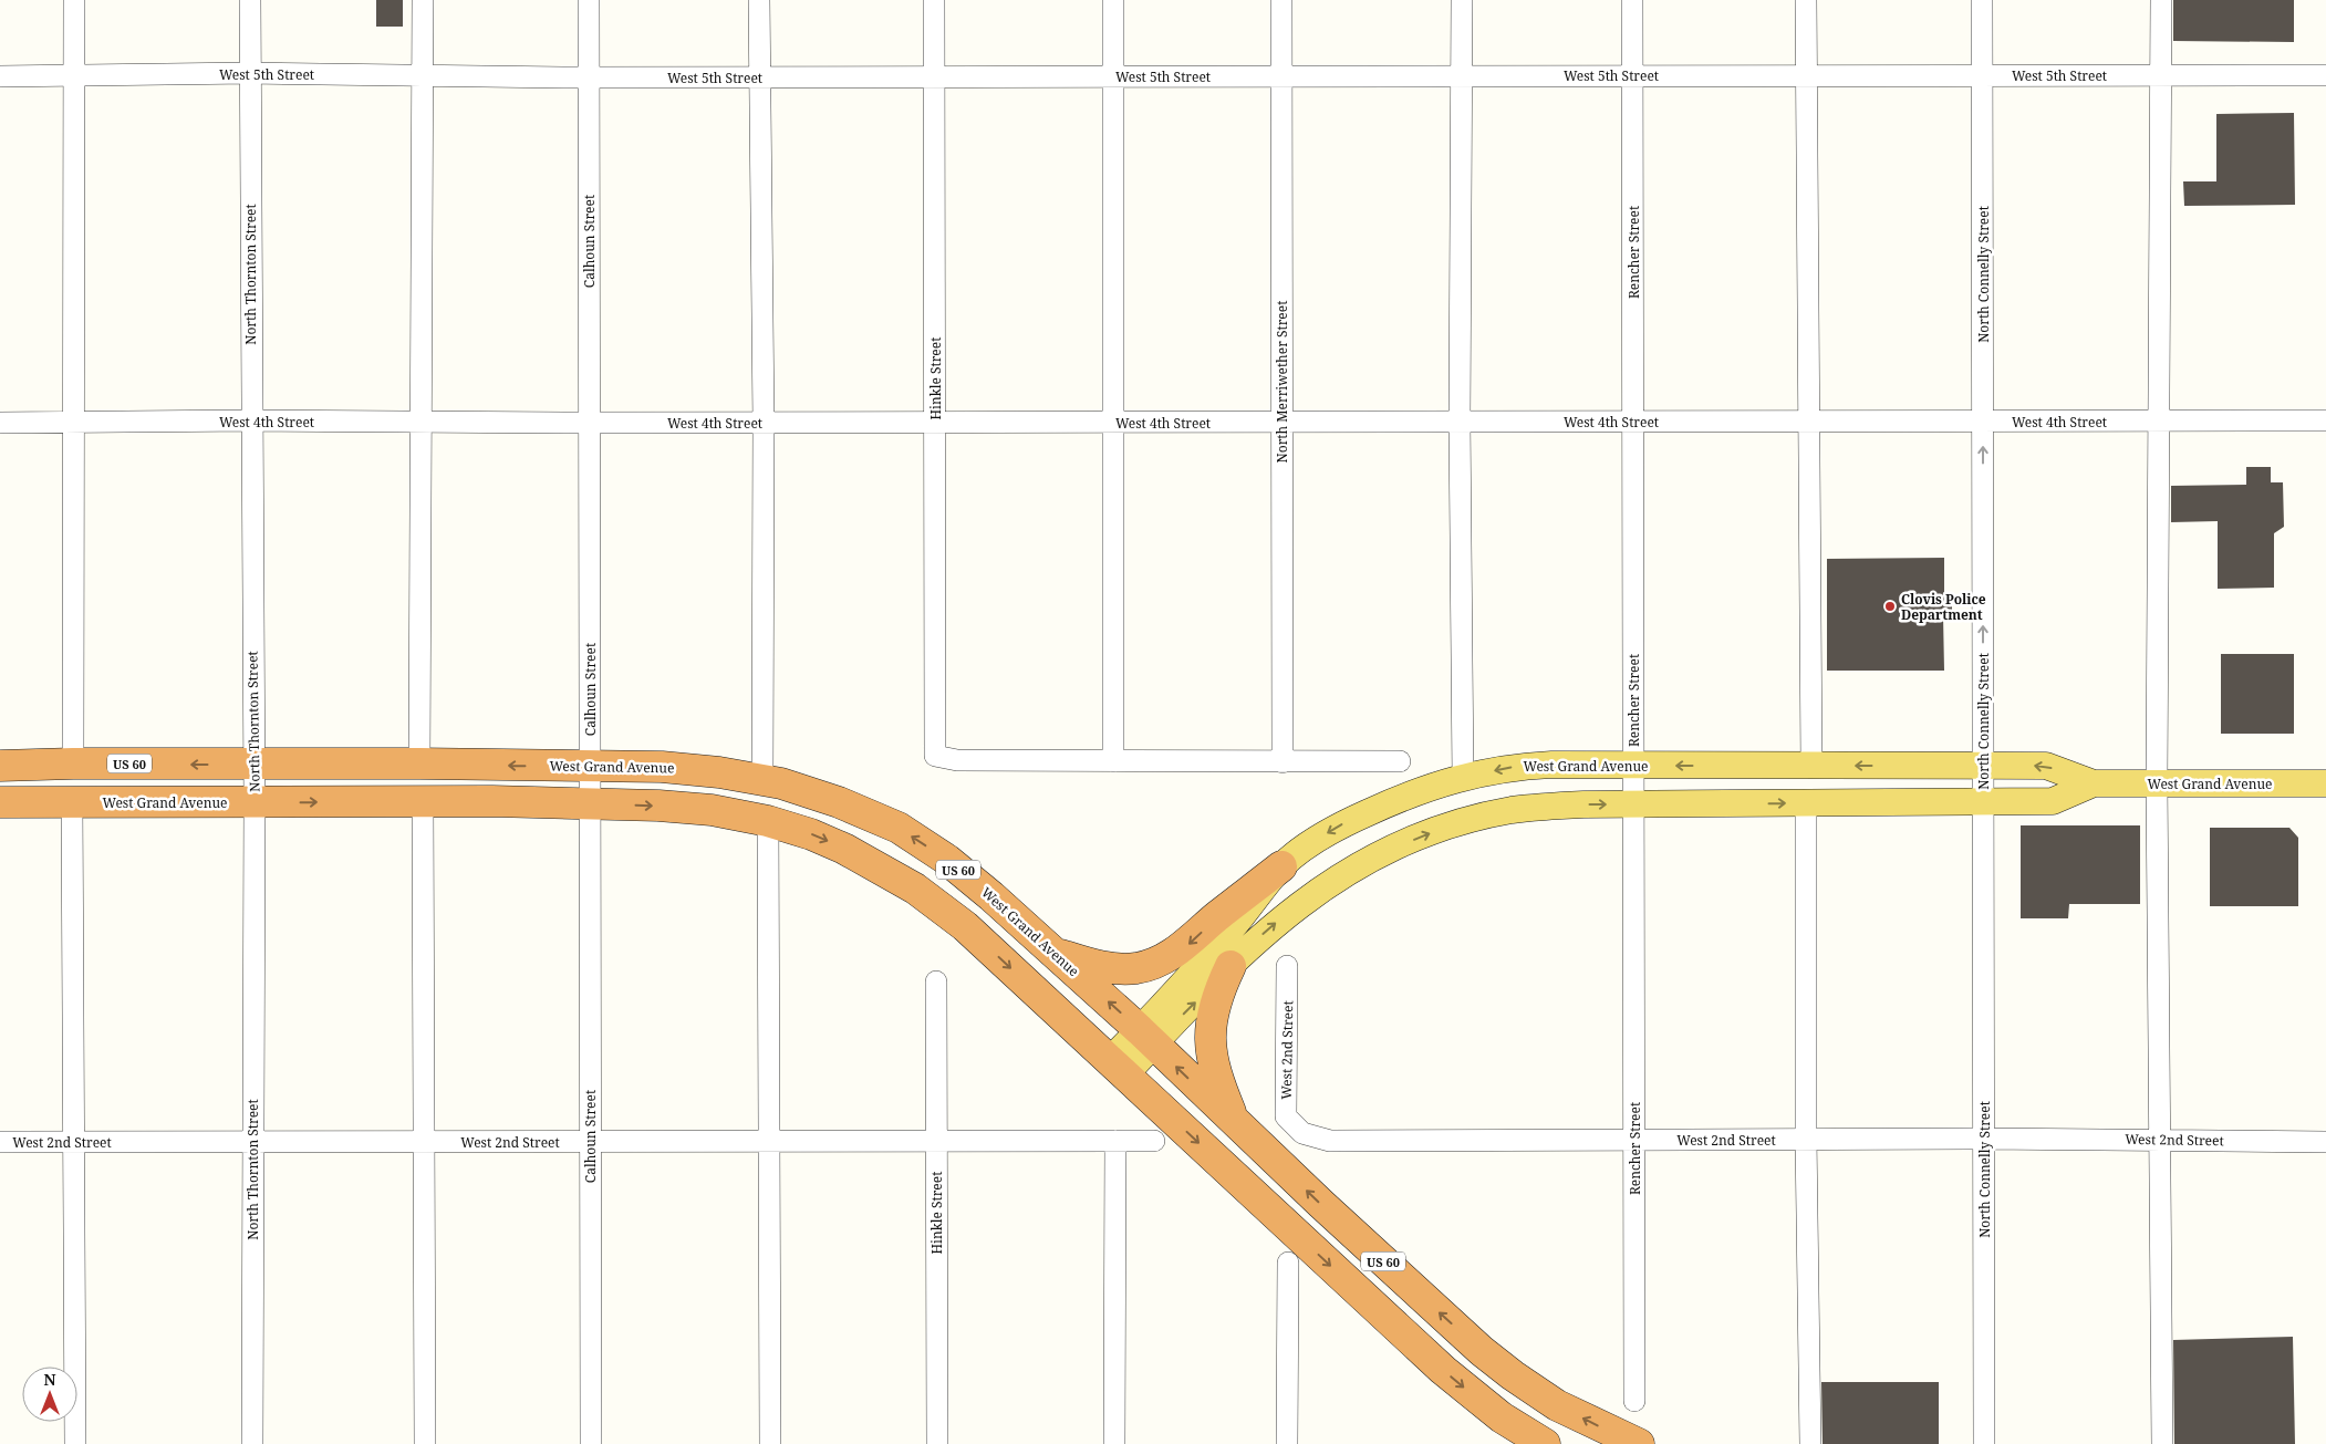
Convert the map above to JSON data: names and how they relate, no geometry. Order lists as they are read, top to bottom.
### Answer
{
  "streets": {
    "highway": ["US 60", "West Grand Avenue"],
    "street": [
      "West 5th Street",
      "Calhoun Street",
      "Rencher Street",
      "North Thornton Street",
      "North Connelly Street",
      "Hinkle Street",
      "North Merriwether Street",
      "West 4th Street",
      "West 2nd Street"
    ]
  },
  "crossings": [
    ["West 5th Street", "Calhoun Street"],
    ["West 5th Street", "Rencher Street"],
    ["West 5th Street", "North Thornton Street"],
    ["West 5th Street", "North Connelly Street"],
    ["West 5th Street", "Hinkle Street"],
    ["West 5th Street", "North Merriwether Street"],
    ["Calhoun Street", "West 4th Street"],
    ["Calhoun Street", "West Grand Avenue"],
    ["Calhoun Street", "West 2nd Street"],
    ["Rencher Street", "West 4th Street"],
    ["Rencher Street", "West Grand Avenue"],
    ["Rencher Street", "West 2nd Street"],
    ["North Thornton Street", "West 4th Street"],
    ["North Thornton Street", "West Grand Avenue"],
    ["North Thornton Street", "West 2nd Street"],
    ["North Connelly Street", "West 4th Street"],
    ["North Connelly Street", "West Grand Avenue"],
    ["North Connelly Street", "West 2nd Street"],
    ["Hinkle Street", "West 4th Street"],
    ["Hinkle Street", "West 2nd Street"],
    ["North Merriwether Street", "West 4th Street"],
    ["US 60", "West Grand Avenue"]
  ],
  "places": ["Clovis Police Department"],
  "north": "top"
}
